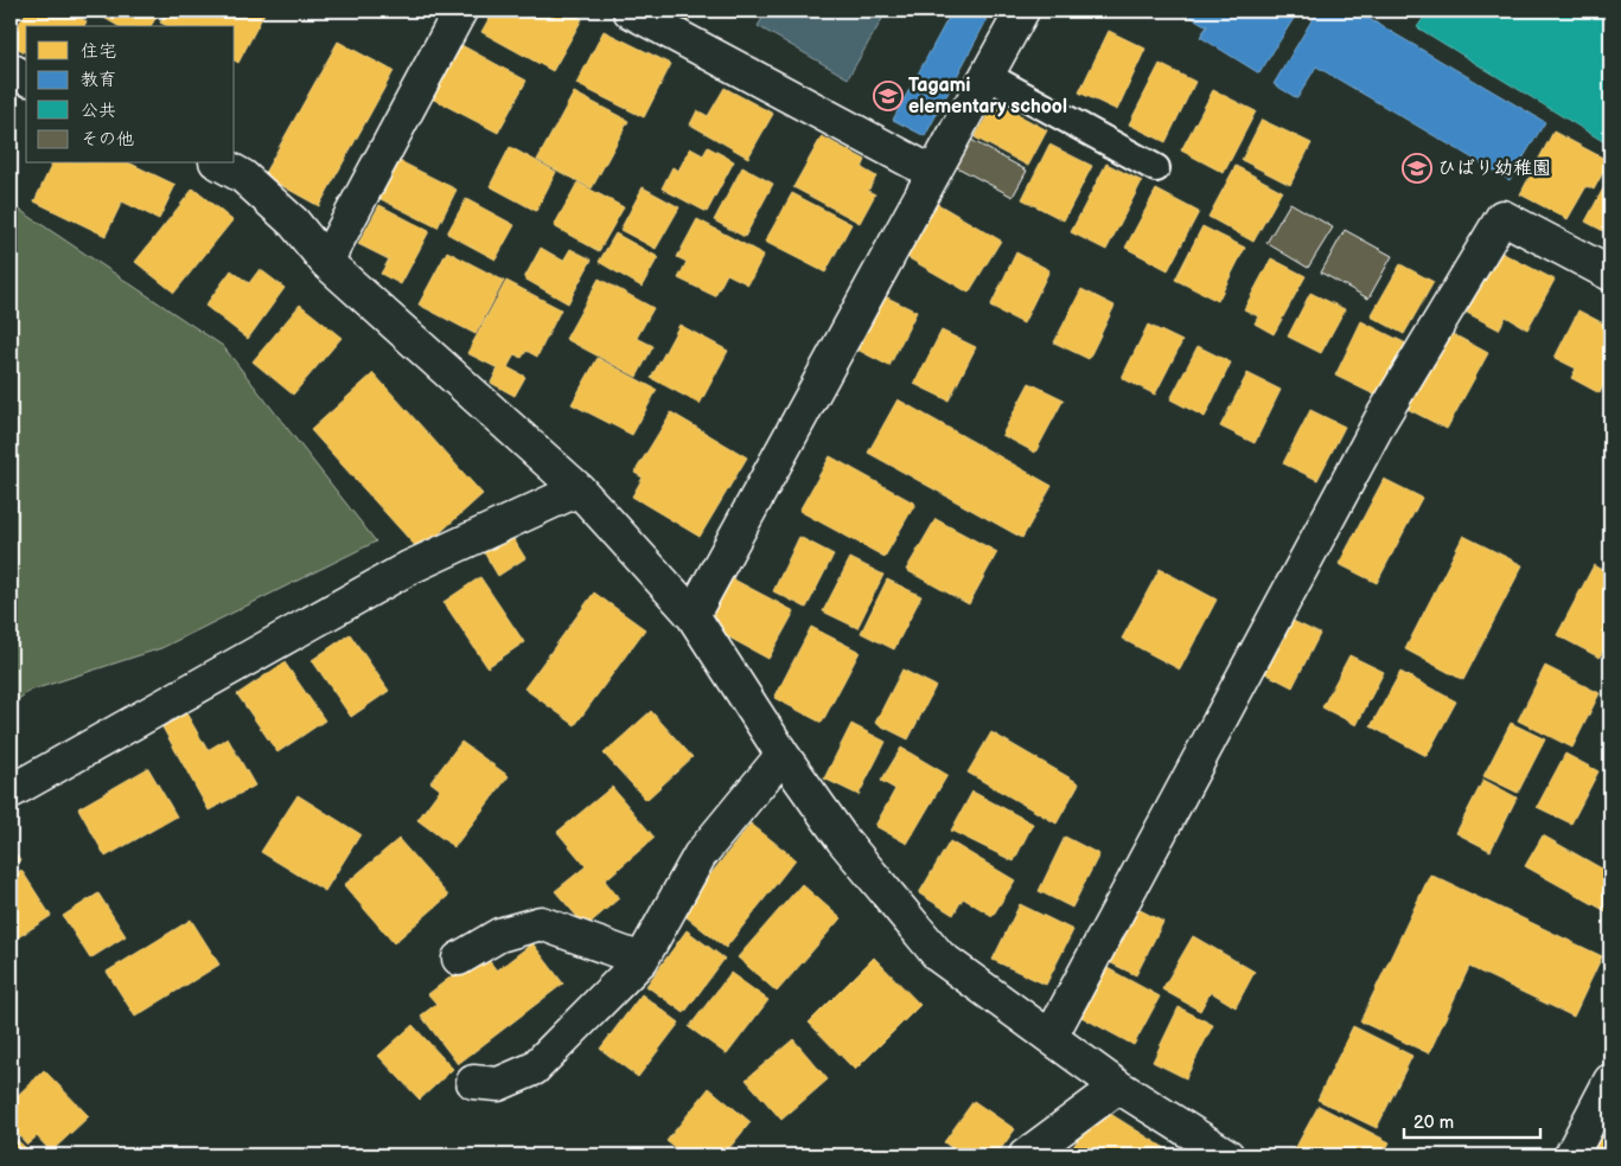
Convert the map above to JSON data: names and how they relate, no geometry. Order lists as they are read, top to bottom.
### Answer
{
  "places": {
    "school or university": ["Tagami elementary school", "ひばり幼稚園"]
  },
  "legend": [
    "住宅",
    "教育",
    "公共",
    "その他"
  ],
  "scale_bar": "20 m"
}
